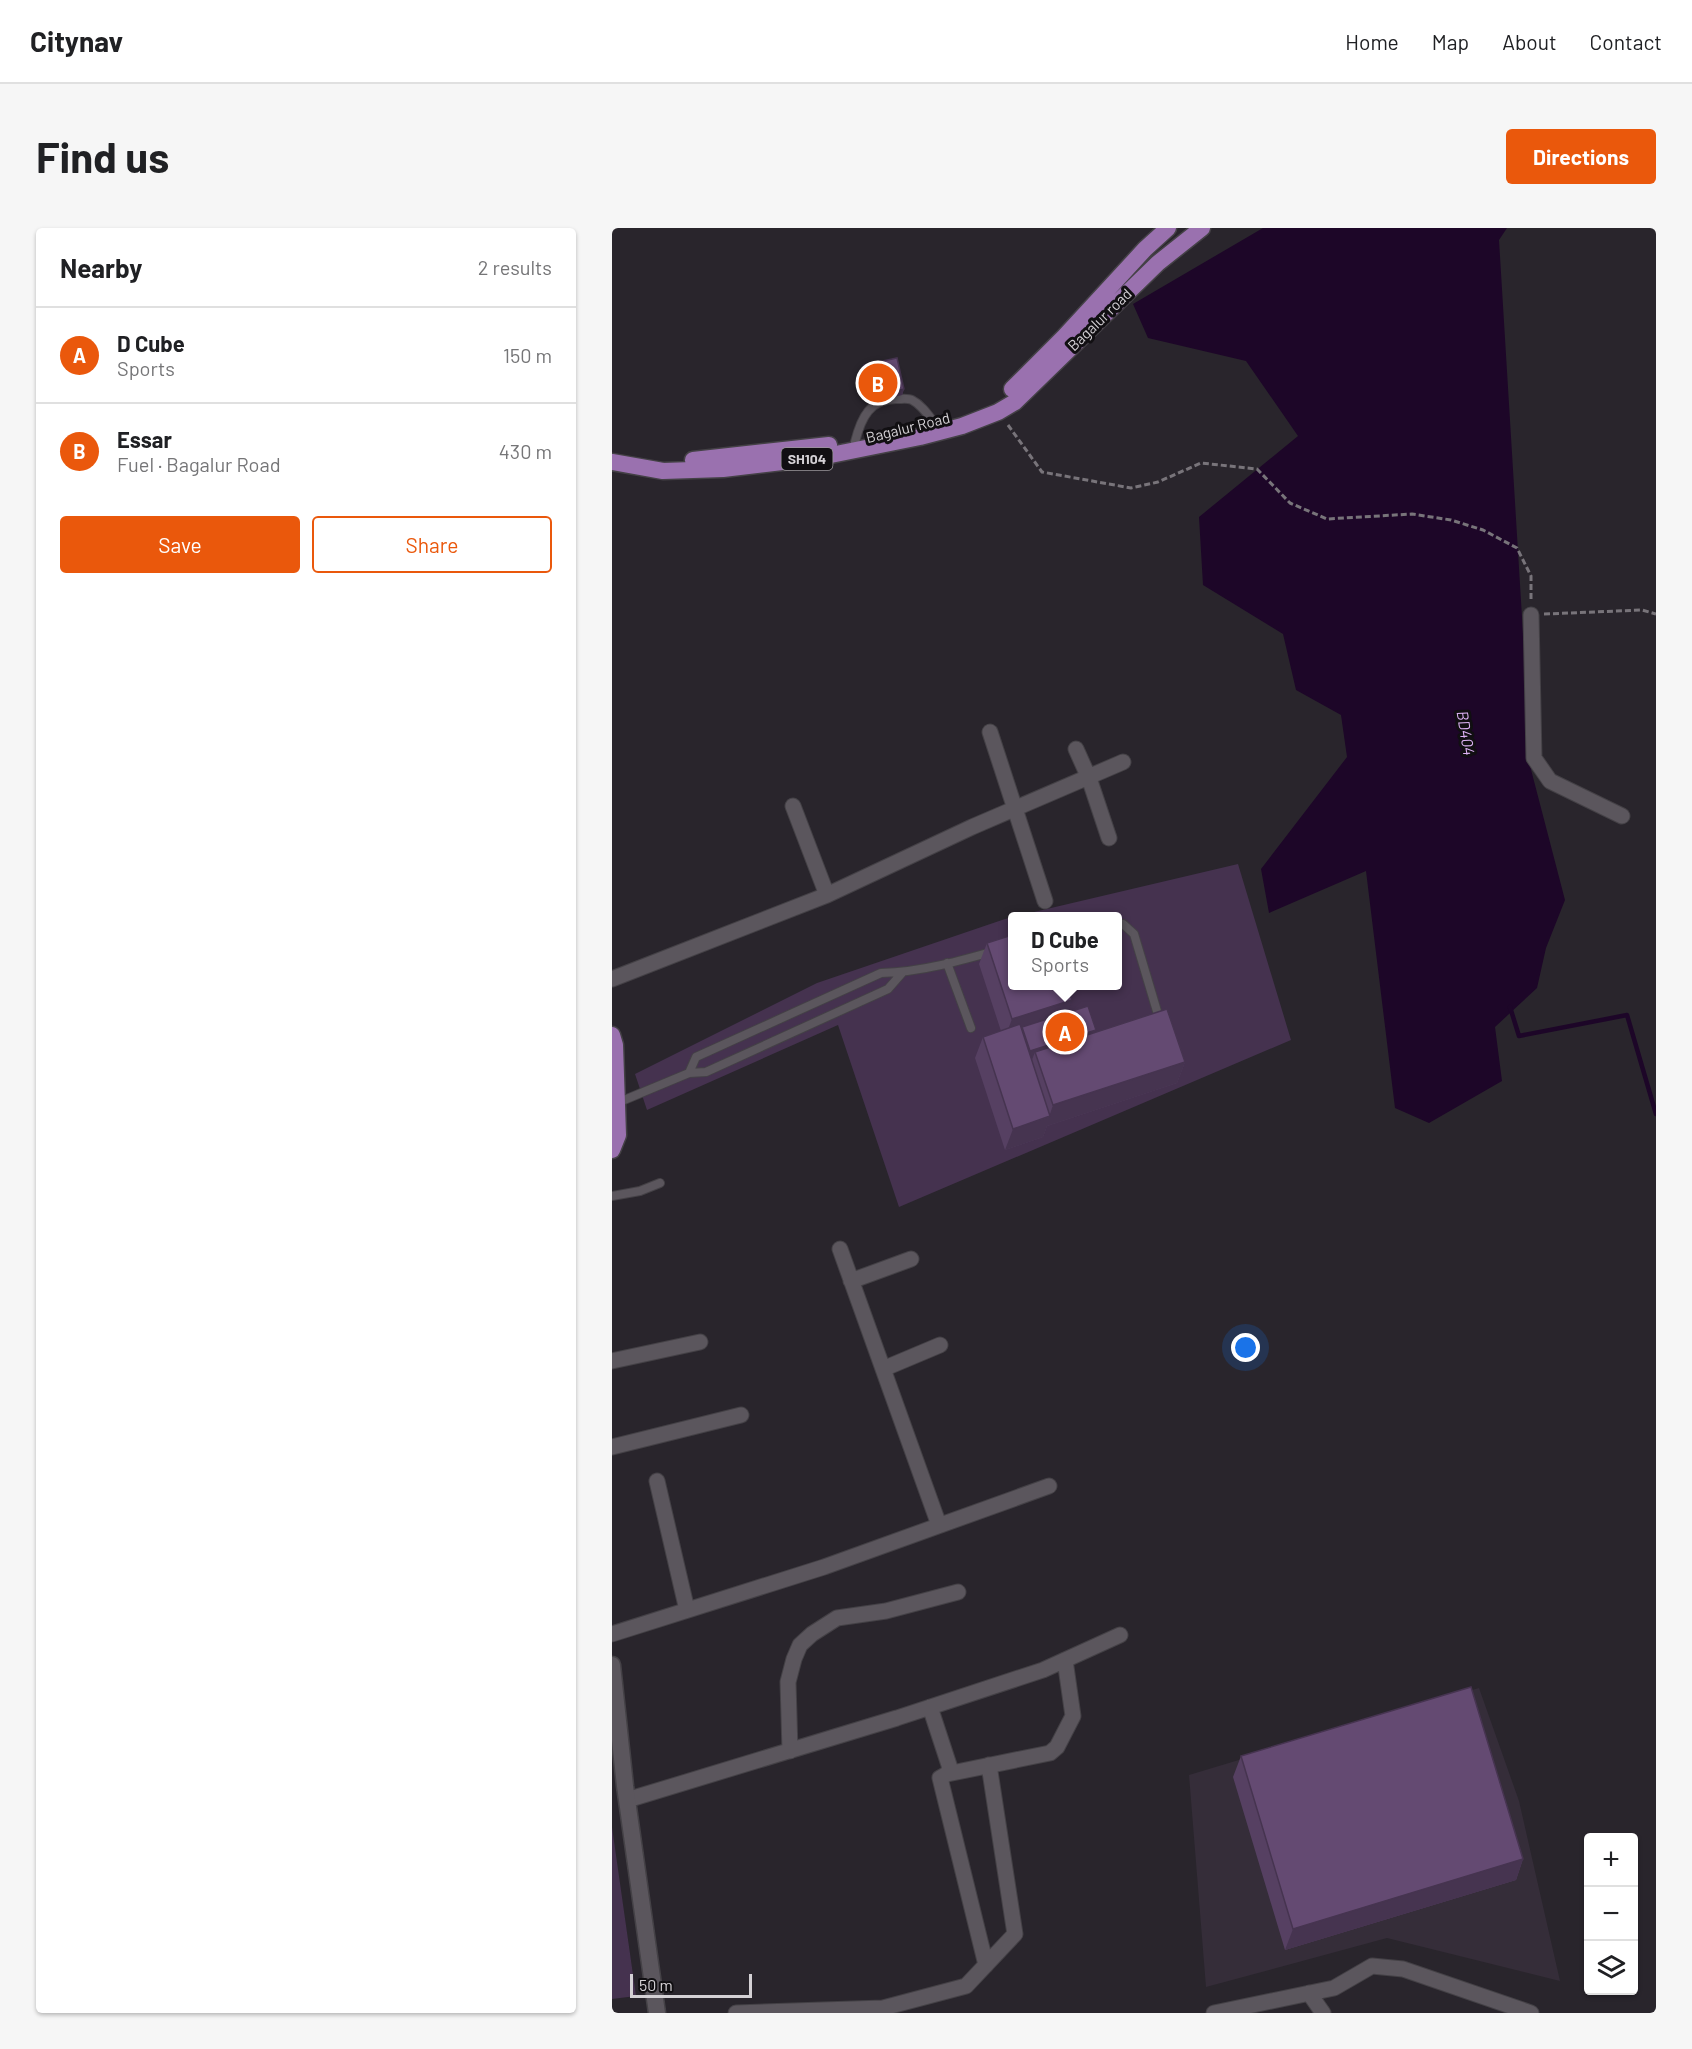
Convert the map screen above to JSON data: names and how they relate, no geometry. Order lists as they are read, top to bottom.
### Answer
{
  "streets": {
    "main road": ["Bagalur road", "Bagalur Road", "SH104"]
  },
  "crossings": [
    ["Bagalur road", "Bagalur Road"]
  ],
  "water": ["BD404"],
  "scale_bar": "50 m",
  "page": {
    "header": "Citynav",
    "nav": [
      "Home",
      "Map",
      "About",
      "Contact"
    ],
    "buttons": [
      "Directions",
      ["Save", "Share"]
    ],
    "title": "Find us",
    "heading": ["Nearby", "2 results"],
    "list": [
      {
        "mark": "A",
        "name": "D Cube",
        "note": "Sports",
        "value": "150 m"
      },
      {
        "mark": "B",
        "name": "Essar",
        "note": "Fuel · Bagalur Road",
        "value": "430 m"
      }
    ],
    "pins": ["B", "A"],
    "popup": ["D Cube", "Sports"],
    "map_buttons": ["+", "−"],
    "scale": "50 m"
  }
}
